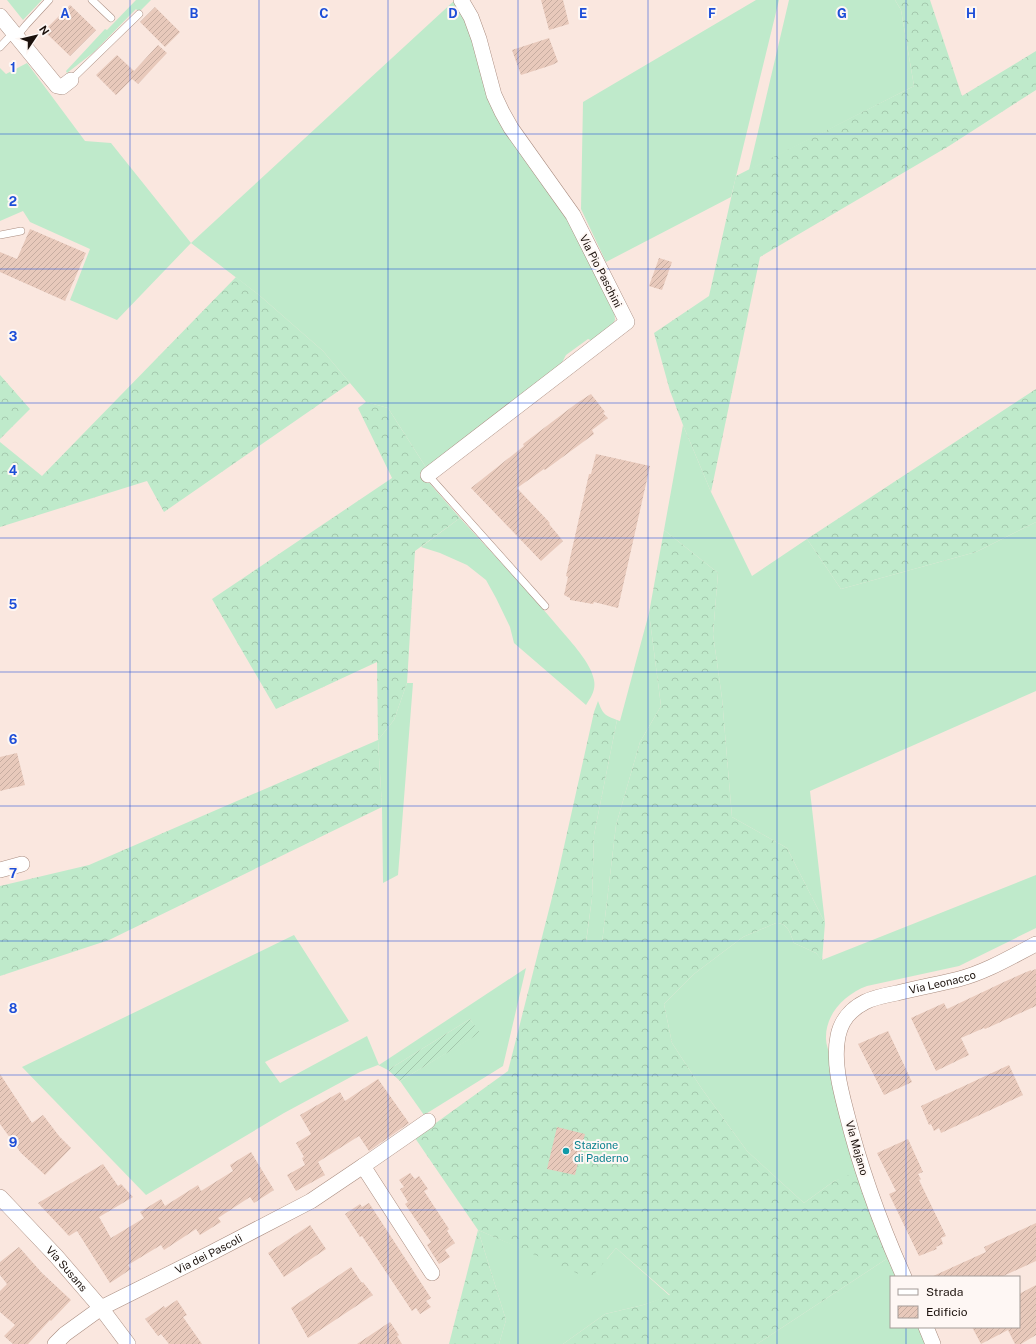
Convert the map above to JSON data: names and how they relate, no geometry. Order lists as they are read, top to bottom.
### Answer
{
  "streets": {
    "street": [
      "Via Pio Paschini",
      "Via Leonacco",
      "Via Majano",
      "Via dei Pascoli",
      "Via Susans"
    ]
  },
  "crossings": [
    ["Via Leonacco", "Via Majano"],
    ["Via dei Pascoli", "Via Susans"]
  ],
  "places": ["Stazione di Paderno"],
  "legend": ["Strada", "Edificio"],
  "north": "top right",
  "grid": {
    "columns": [
      "A",
      "B",
      "C",
      "D",
      "E",
      "F",
      "G",
      "H"
    ],
    "rows": [
      "1",
      "2",
      "3",
      "4",
      "5",
      "6",
      "7",
      "8",
      "9"
    ]
  }
}
